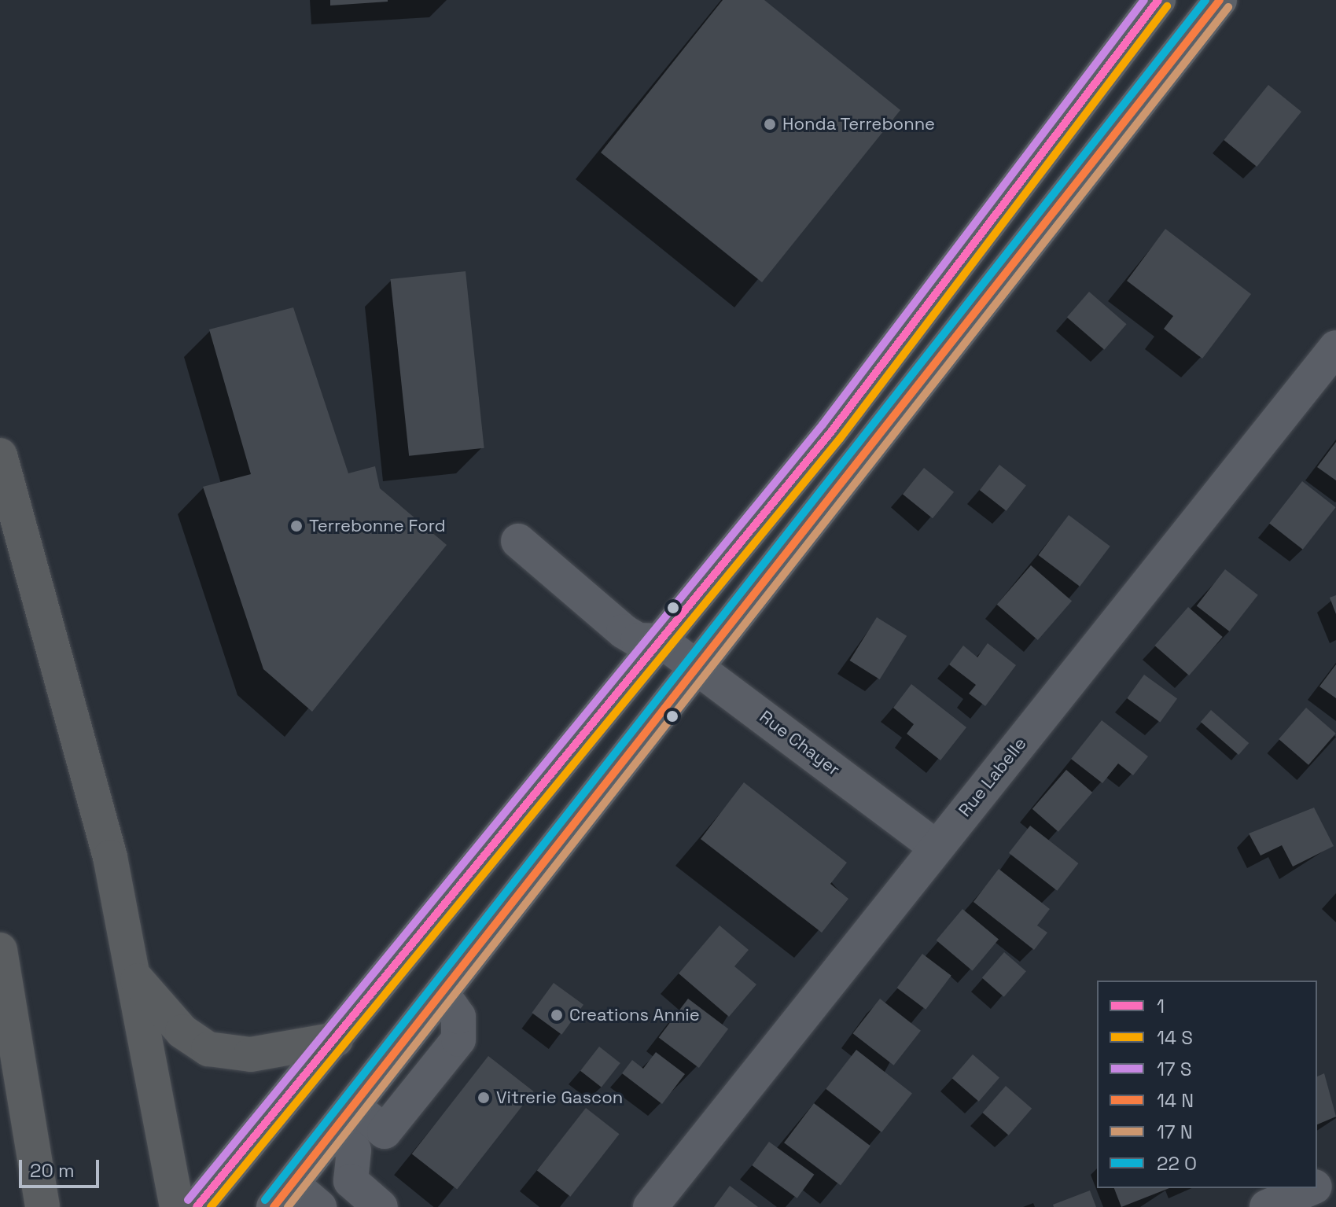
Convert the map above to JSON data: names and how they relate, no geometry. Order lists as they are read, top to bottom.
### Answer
{
  "streets": {
    "street": ["Rue Chayer", "Rue Labelle"]
  },
  "crossings": [
    ["Rue Chayer", "Rue Labelle"]
  ],
  "places": [
    "Honda Terrebonne",
    "Terrebonne Ford",
    "Creations Annie",
    "Vitrerie Gascon"
  ],
  "lines": ["transit line 1"],
  "legend": [
    "1",
    "14 S",
    "17 S",
    "14 N",
    "17 N",
    "22 O"
  ],
  "scale_bar": "20 m"
}
